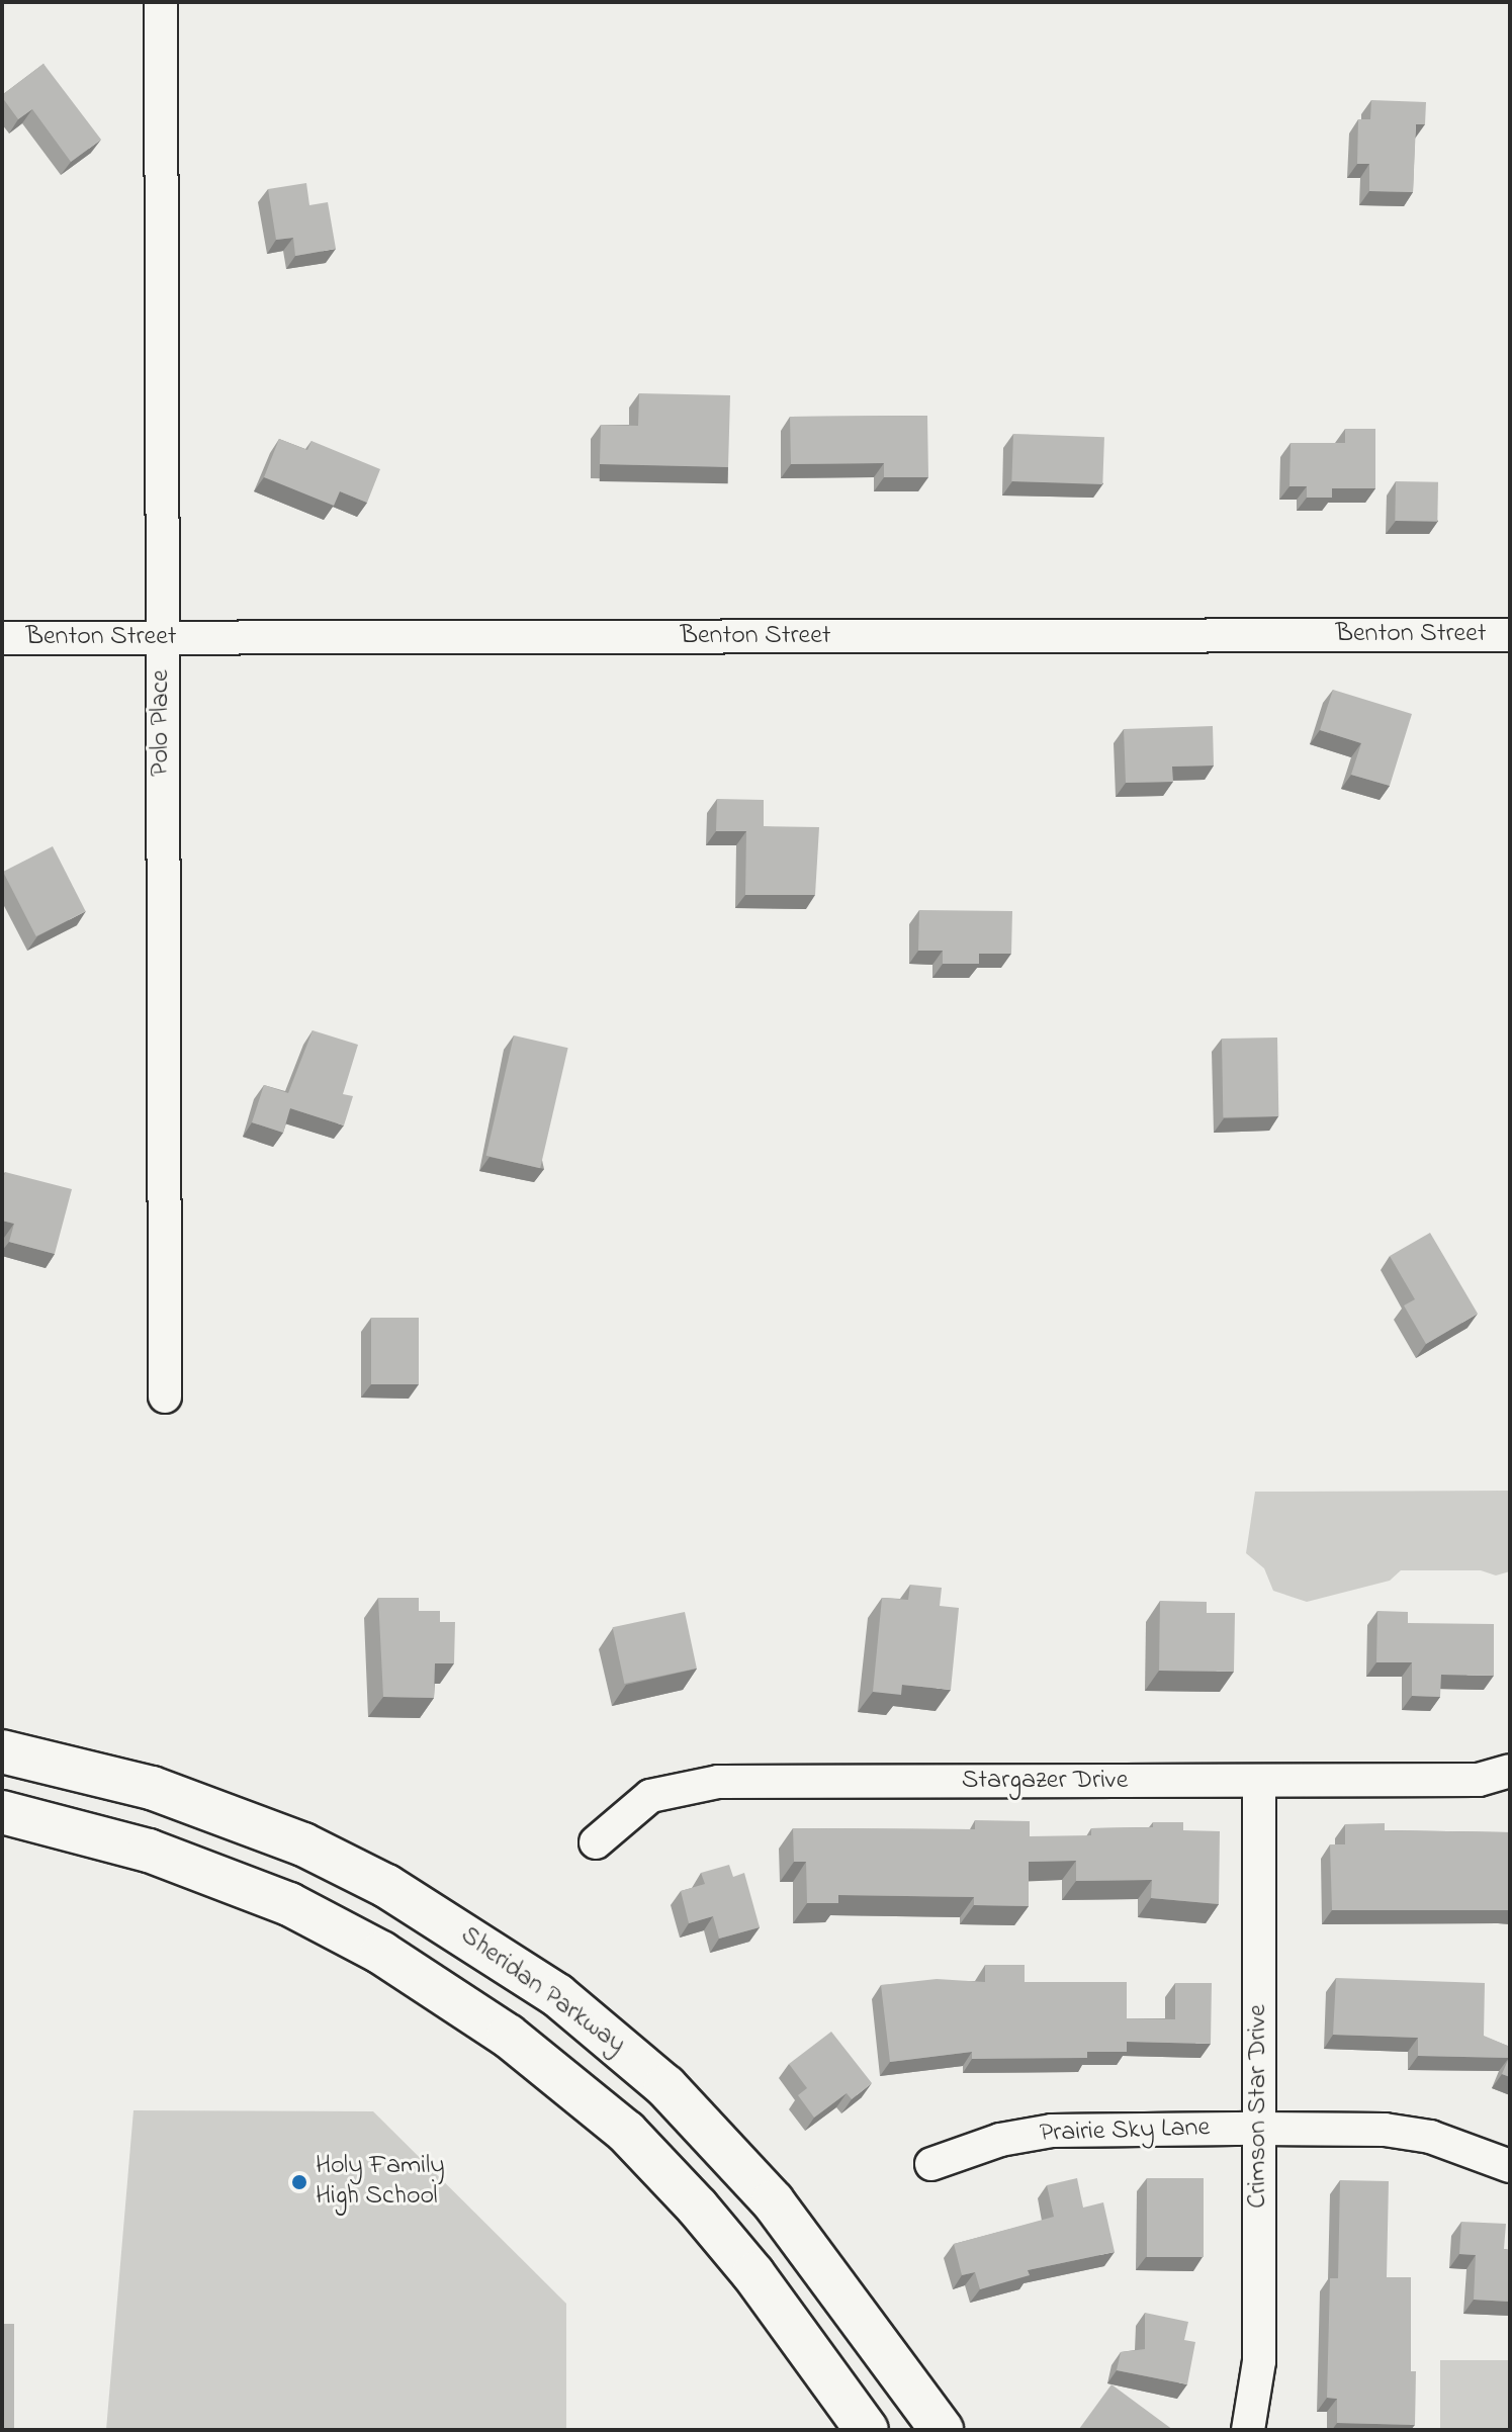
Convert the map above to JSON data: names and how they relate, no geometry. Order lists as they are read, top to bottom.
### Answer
{
  "streets": {
    "main road": ["Sheridan Parkway"],
    "street": [
      "Benton Street",
      "Polo Place",
      "Stargazer Drive",
      "Crimson Star Drive",
      "Prairie Sky Lane"
    ]
  },
  "crossings": [
    ["Benton Street", "Polo Place"],
    ["Stargazer Drive", "Crimson Star Drive"],
    ["Crimson Star Drive", "Prairie Sky Lane"]
  ],
  "places": ["Holy Family High School"]
}
